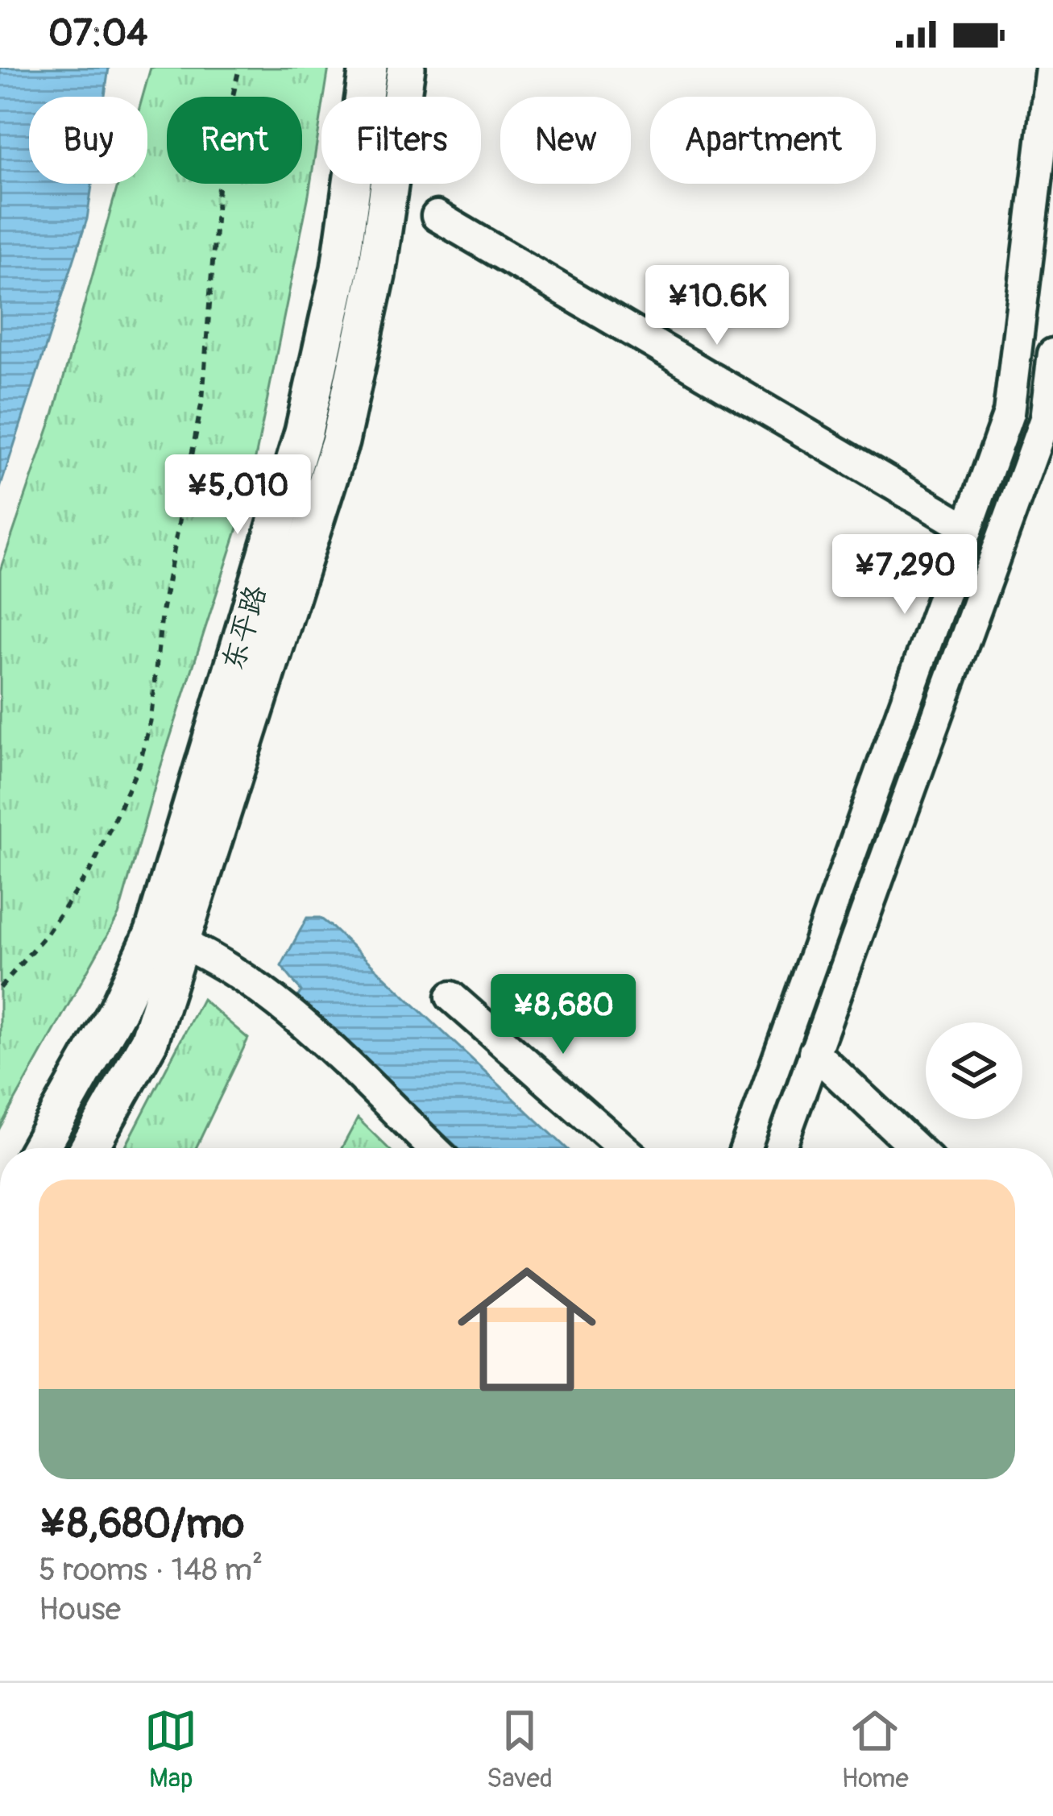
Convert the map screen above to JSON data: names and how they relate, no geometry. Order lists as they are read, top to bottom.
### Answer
{
  "streets": {
    "main road": ["东平路"]
  },
  "page": {
    "status": "07:04",
    "chip": [
      "Buy",
      "Rent",
      "Filters",
      "New",
      "Apartment"
    ],
    "price": [
      "¥10.6K",
      "¥5,010",
      "¥7,290",
      "¥8,680"
    ],
    "list": [
      {
        "name": "¥8,680/mo",
        "note": "5 rooms · 148 m² · House"
      }
    ],
    "tabs": ["Map", "Saved", "Home"]
  }
}
